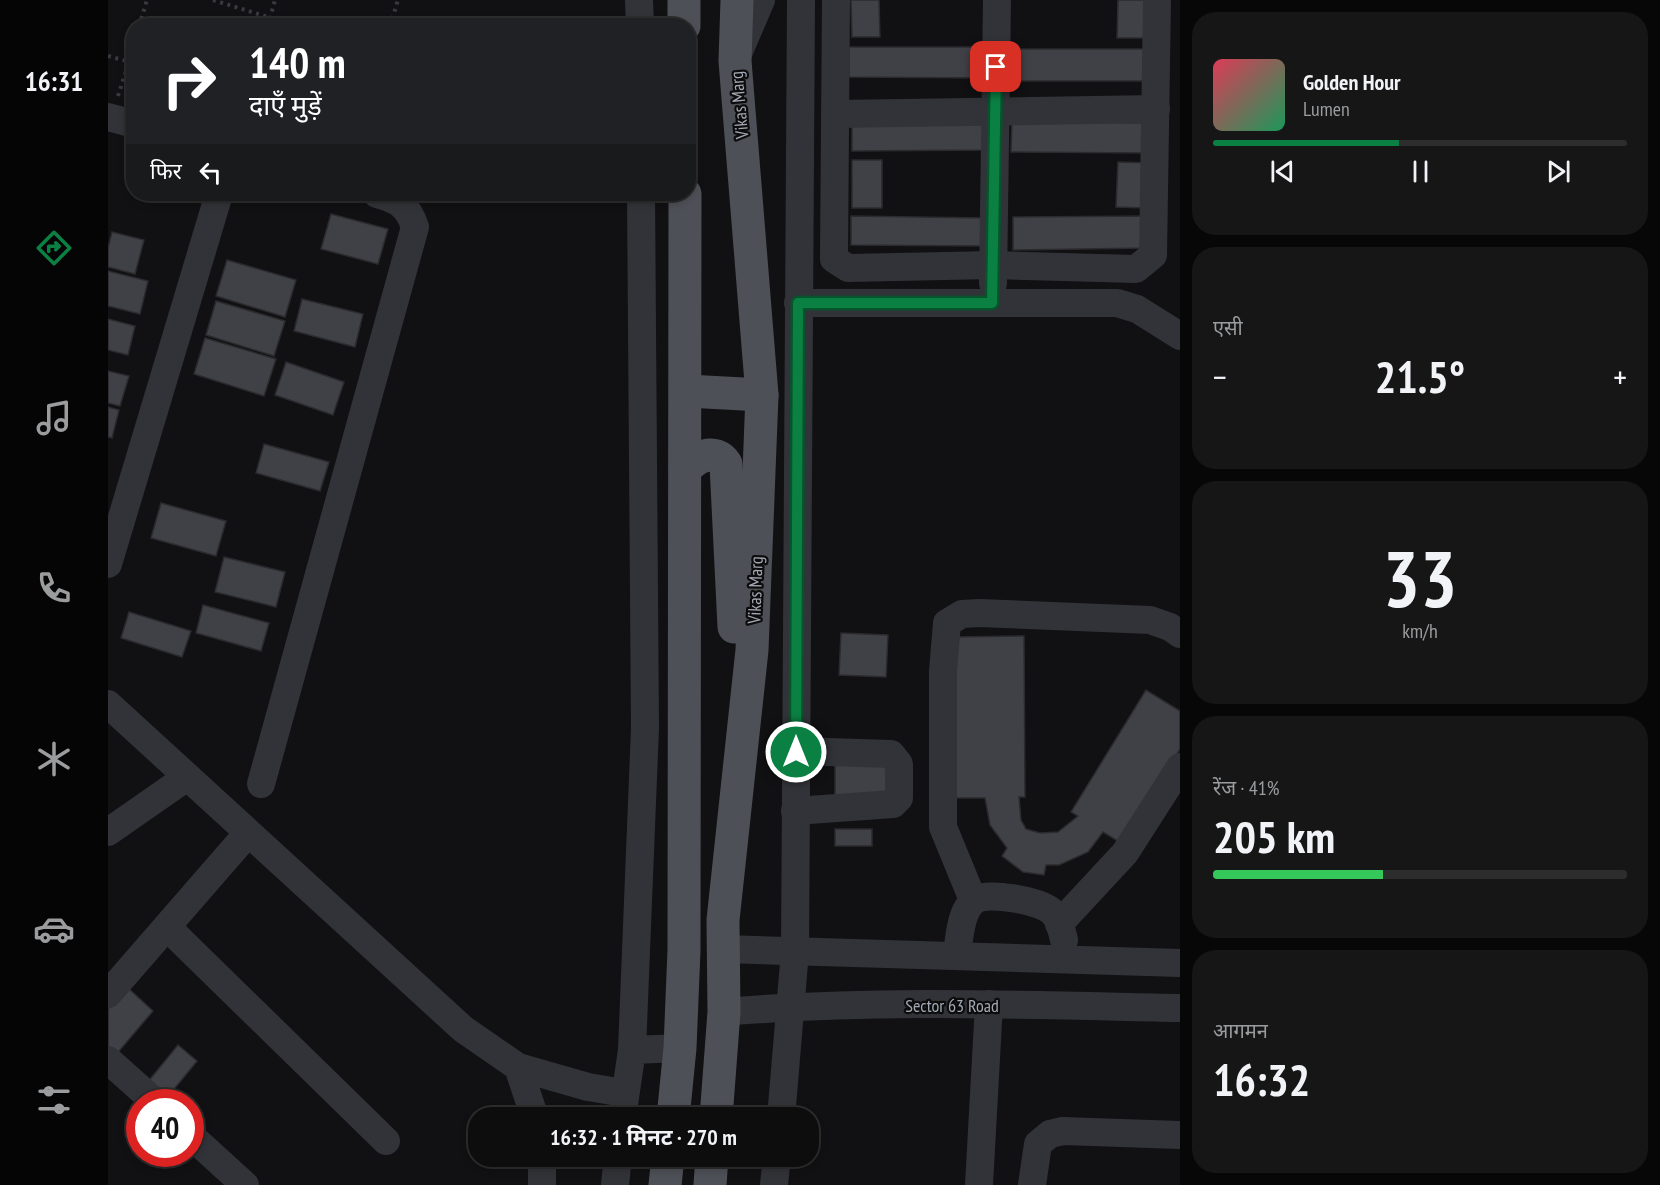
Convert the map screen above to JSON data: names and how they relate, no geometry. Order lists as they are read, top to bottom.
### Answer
{
  "streets": {
    "main road": ["Vikas Marg"],
    "street": ["Sector 63 Road"]
  },
  "crossings": [
    ["Vikas Marg", "Sector 63 Road"]
  ],
  "page": {
    "tabs": "16:31",
    "turn": ["140 m", "दाएँ मुड़ें"],
    "song": ["Golden Hour", "Lumen"],
    "then": "फिर",
    "tile": [
      "एसी",
      ["33", "km/h"],
      ["रेंज · 41%", "205 km"],
      ["आगमन", "16:32"]
    ],
    "heat": ["−", "21.5°", "+"],
    "limit": "40",
    "trip": "16:32 · 1 मिनट · 270 m"
  }
}
